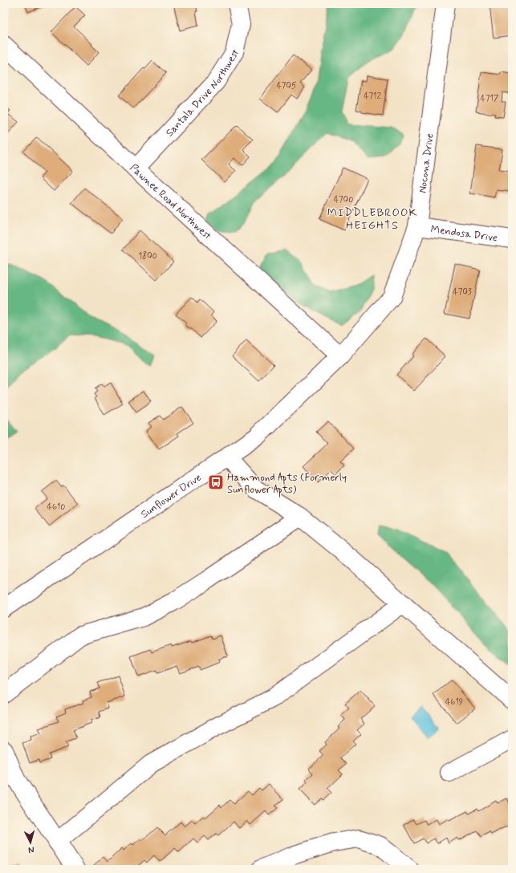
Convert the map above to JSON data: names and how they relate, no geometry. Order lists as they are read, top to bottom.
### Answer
{
  "streets": {
    "street": [
      "Santala Drive Northwest",
      "Nocona Drive",
      "Pawnee Road Northwest",
      "Mendosa Drive",
      "Sunflower Drive"
    ]
  },
  "crossings": [
    ["Santala Drive Northwest", "Pawnee Road Northwest"],
    ["Nocona Drive", "Pawnee Road Northwest"],
    ["Nocona Drive", "Mendosa Drive"],
    ["Nocona Drive", "Sunflower Drive"],
    ["Pawnee Road Northwest", "Sunflower Drive"]
  ],
  "districts": ["MIDDLEBROOK HEIGHTS"],
  "places": {
    "bus stop": ["Hammond Apts (Formerly Sunflower Apts)"]
  },
  "house_numbers": [
    "4705",
    "4712",
    "4717",
    "4700",
    "1800",
    "4703",
    "4610",
    "4619"
  ],
  "north": "bottom"
}
